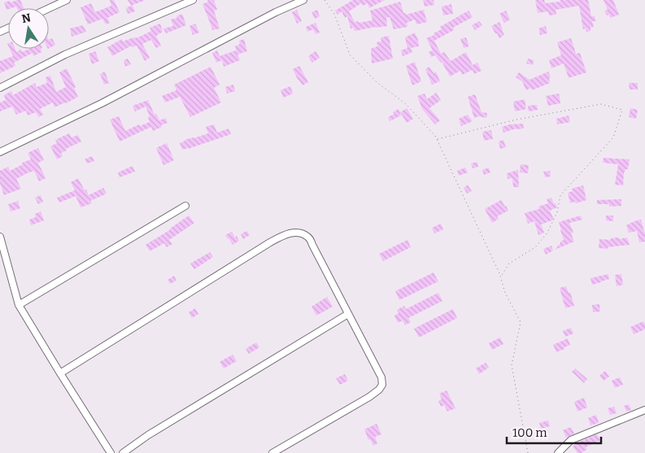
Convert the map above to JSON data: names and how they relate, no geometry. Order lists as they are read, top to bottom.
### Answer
{
  "scale_bar": "100 m",
  "north": "top"
}
